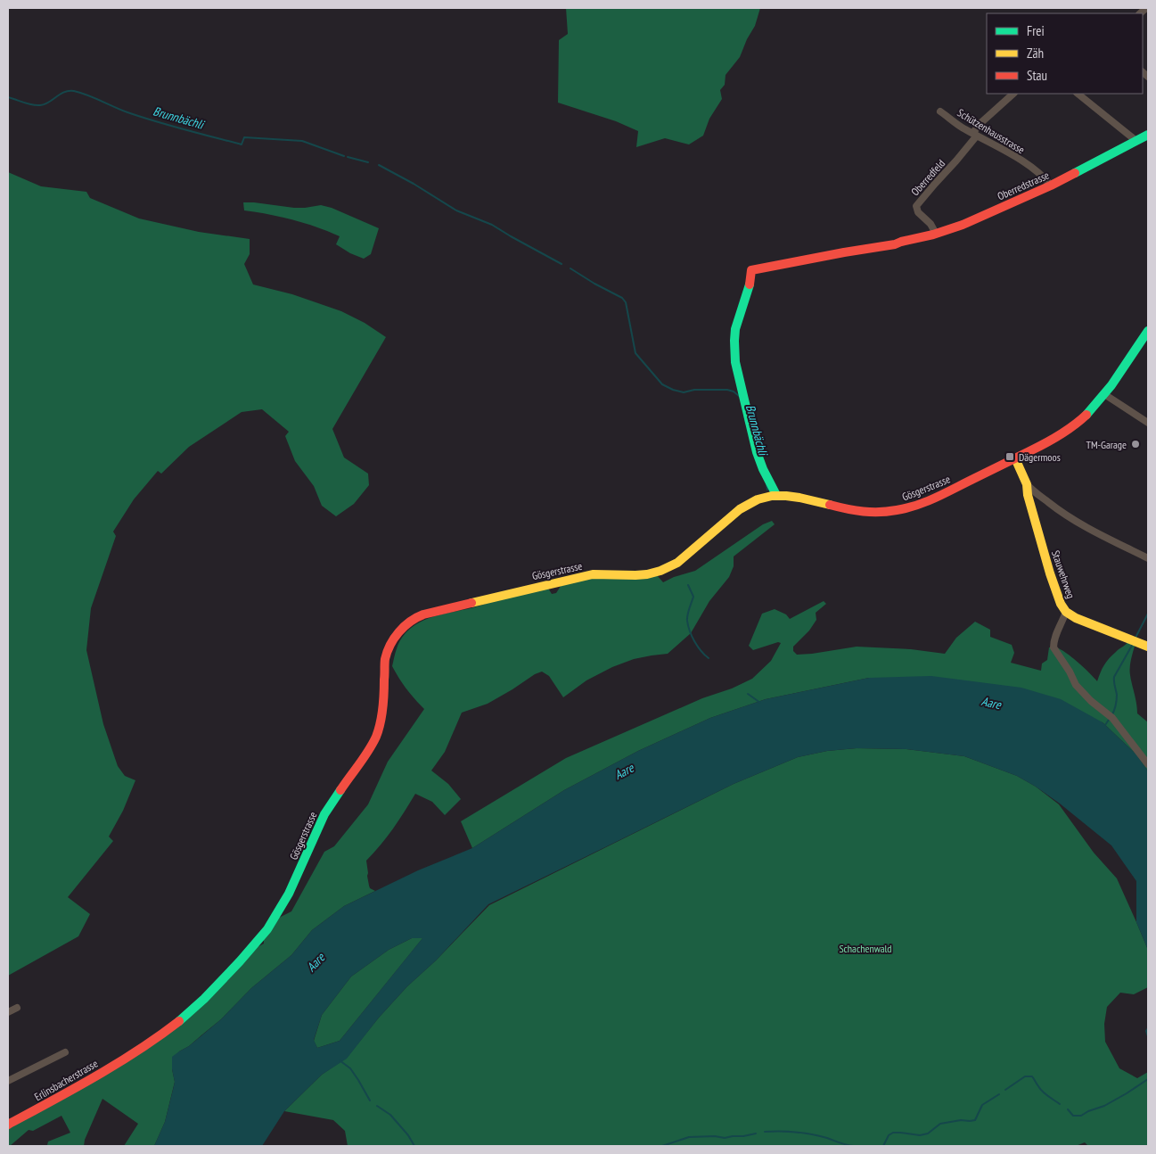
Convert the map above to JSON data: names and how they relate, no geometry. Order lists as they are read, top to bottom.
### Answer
{
  "streets": {
    "main road": [
      "Oberredstrasse",
      "Gösgerstrasse",
      "Stauwehrweg",
      "Erlinsbacherstrasse"
    ],
    "street": ["Schützenhausstrasse", "Oberredfeld"]
  },
  "crossings": [
    ["Schützenhausstrasse", "Oberredfeld"],
    ["Schützenhausstrasse", "Oberredstrasse"],
    ["Oberredfeld", "Oberredstrasse"],
    ["Oberredstrasse", "Gösgerstrasse"],
    ["Gösgerstrasse", "Stauwehrweg"],
    ["Gösgerstrasse", "Erlinsbacherstrasse"]
  ],
  "water": ["Brunnbächli", "Aare"],
  "parks": ["Schachenwald"],
  "places": {
    "other": ["TM-Garage"],
    "transit": ["Dägermoos"]
  },
  "legend": ["Frei", "Zäh", "Stau"]
}
